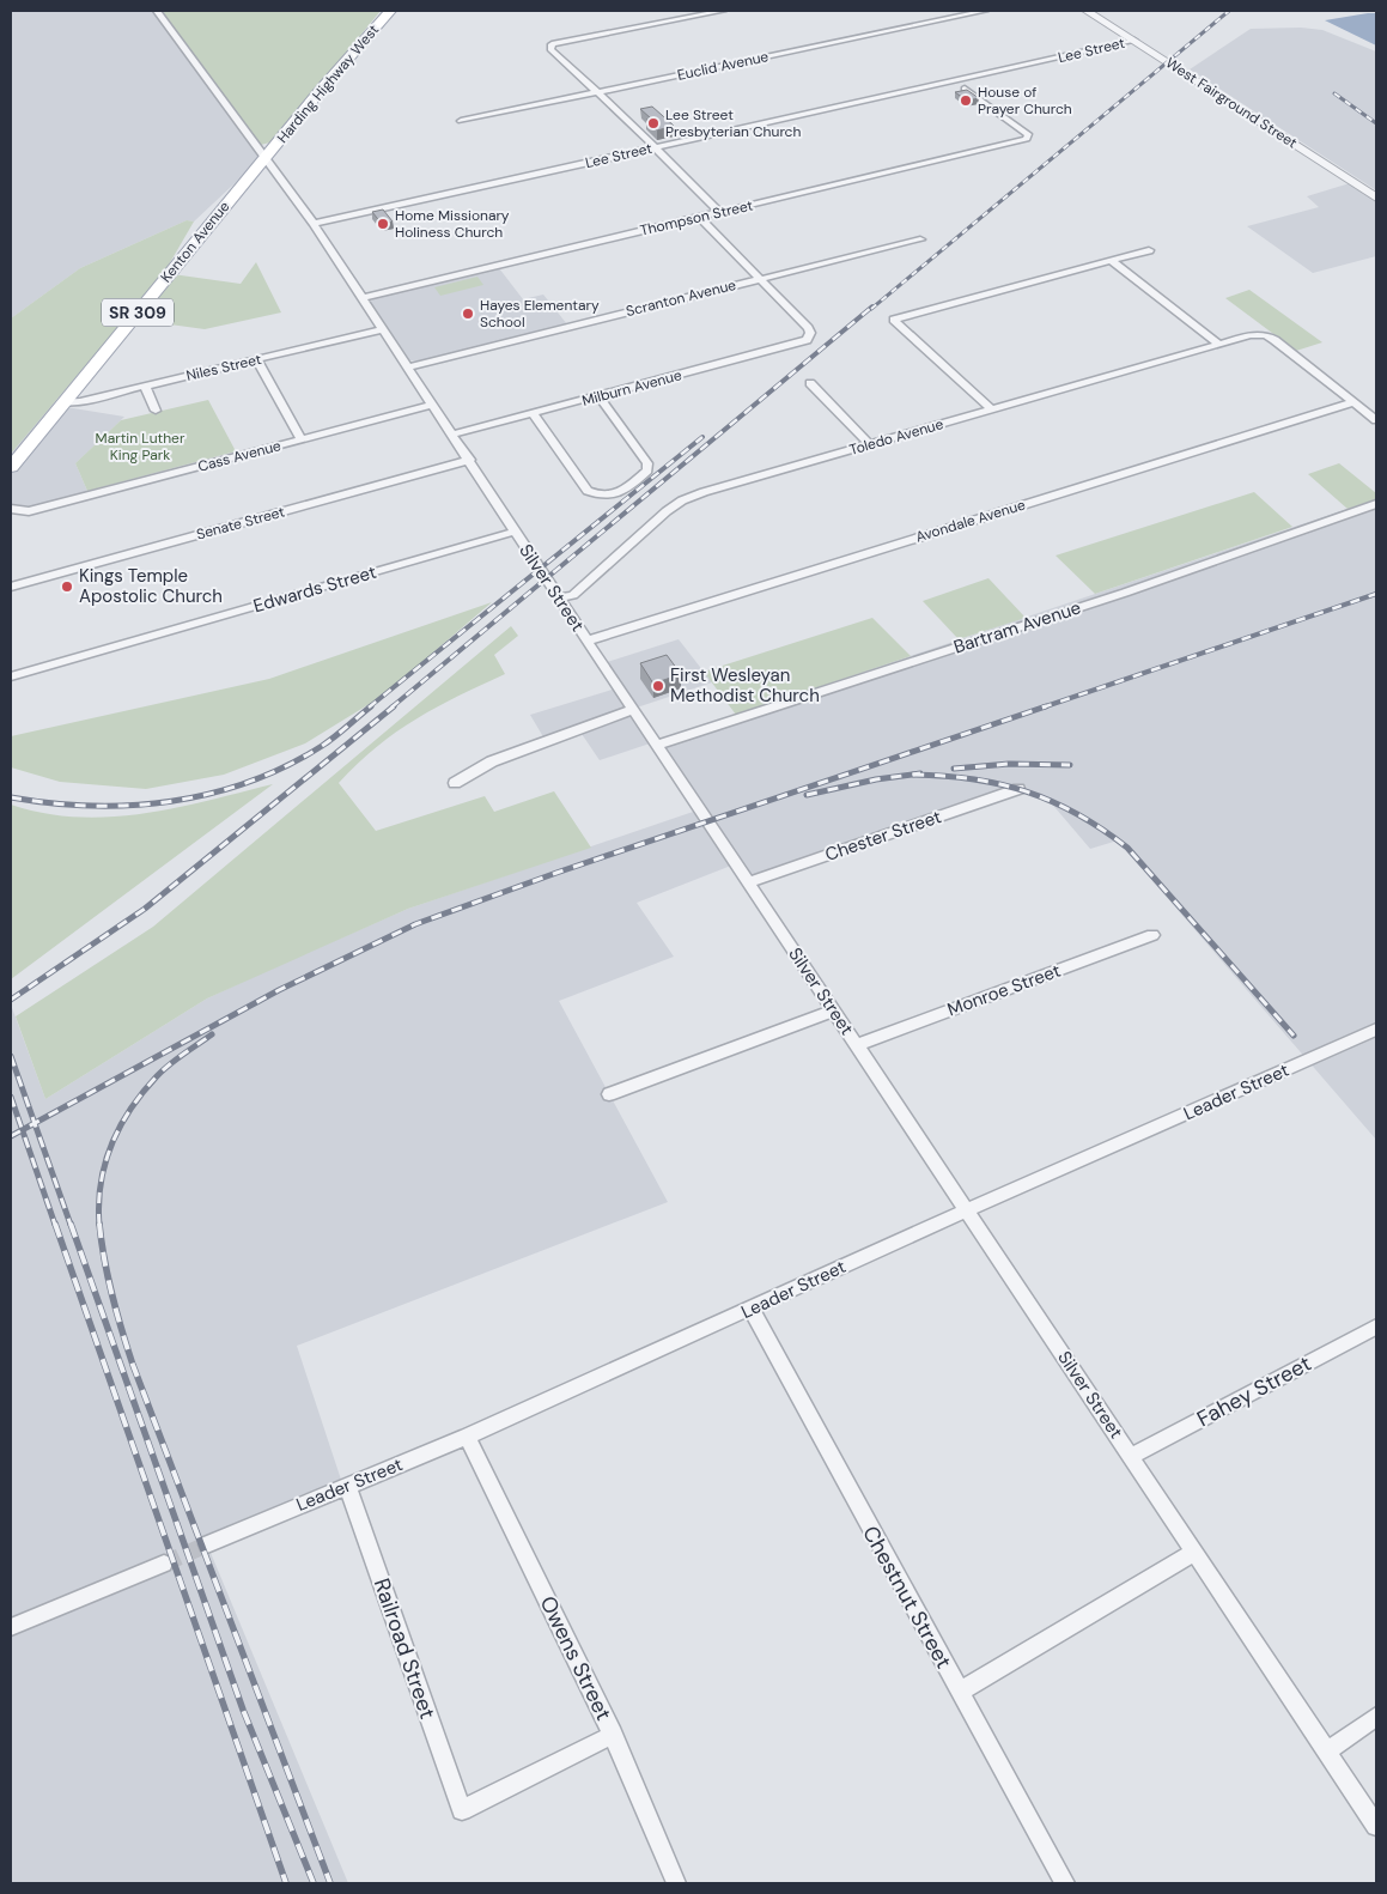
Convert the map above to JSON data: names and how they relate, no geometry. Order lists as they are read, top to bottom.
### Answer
{
  "streets": {
    "main road": ["Harding Highway West", "Kenton Avenue", "SR 309"],
    "street": [
      "Lee Street",
      "Euclid Avenue",
      "West Fairground Street",
      "Thompson Street",
      "Scranton Avenue",
      "Niles Street",
      "Milburn Avenue",
      "Toledo Avenue",
      "Cass Avenue",
      "Avondale Avenue",
      "Senate Street",
      "Silver Street",
      "Edwards Street",
      "Bartram Avenue",
      "Chester Street",
      "Monroe Street",
      "Leader Street",
      "Fahey Street",
      "Chestnut Street",
      "Railroad Street",
      "Owens Street"
    ]
  },
  "crossings": [
    ["Lee Street", "West Fairground Street"],
    ["Lee Street", "Thompson Street"],
    ["Lee Street", "Silver Street"],
    ["Harding Highway West", "Kenton Avenue"],
    ["Harding Highway West", "Silver Street"],
    ["Thompson Street", "Silver Street"],
    ["Kenton Avenue", "Niles Street"],
    ["Kenton Avenue", "Silver Street"],
    ["Scranton Avenue", "Milburn Avenue"],
    ["Scranton Avenue", "Silver Street"],
    ["Niles Street", "Silver Street"],
    ["Milburn Avenue", "Silver Street"],
    ["Toledo Avenue", "Avondale Avenue"],
    ["Toledo Avenue", "Silver Street"],
    ["Cass Avenue", "Silver Street"],
    ["Avondale Avenue", "Silver Street"],
    ["Senate Street", "Silver Street"],
    ["Silver Street", "Edwards Street"],
    ["Silver Street", "Bartram Avenue"],
    ["Silver Street", "Chester Street"],
    ["Silver Street", "Monroe Street"],
    ["Silver Street", "Leader Street"],
    ["Silver Street", "Fahey Street"],
    ["Leader Street", "Chestnut Street"],
    ["Leader Street", "Railroad Street"],
    ["Leader Street", "Owens Street"],
    ["Railroad Street", "Owens Street"]
  ],
  "parks": ["Martin Luther King Park"],
  "places": [
    "House of Prayer Church",
    "Lee Street Presbyterian Church",
    "Home Missionary Holiness Church",
    "Hayes Elementary School",
    "Kings Temple Apostolic Church",
    "First Wesleyan Methodist Church"
  ]
}
